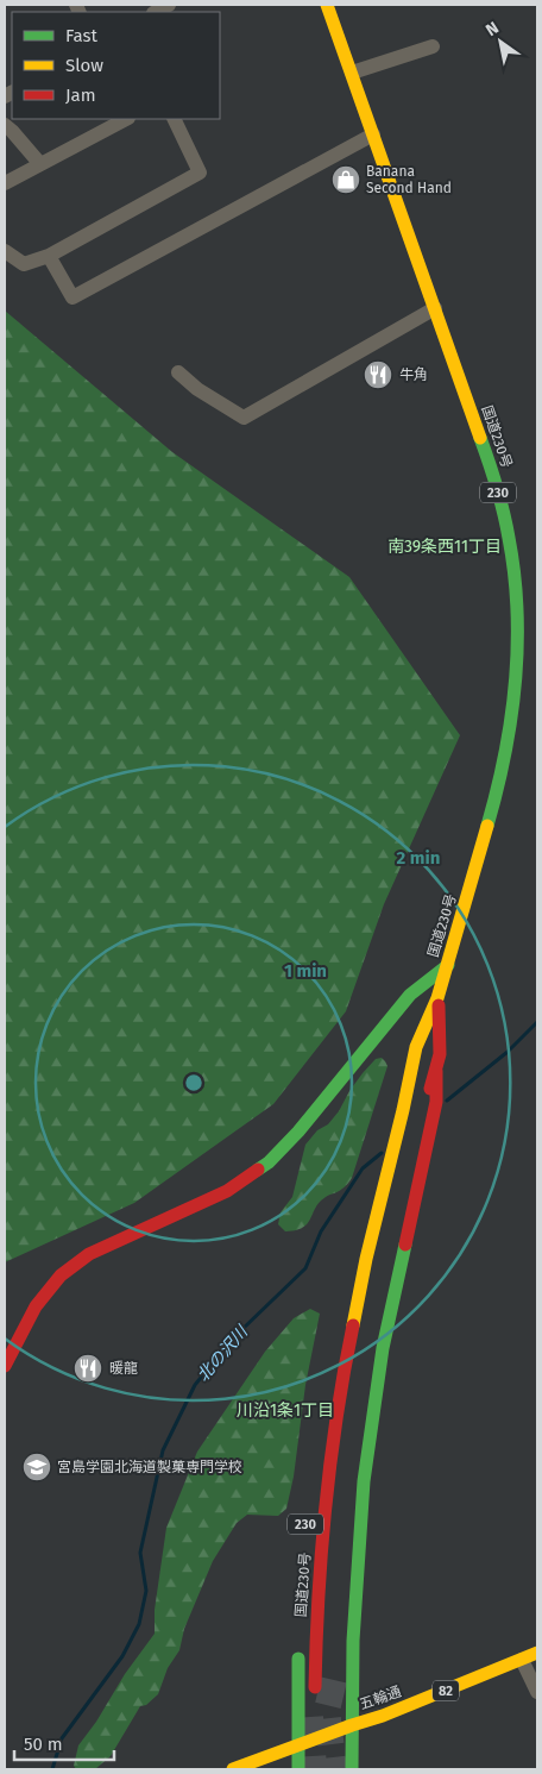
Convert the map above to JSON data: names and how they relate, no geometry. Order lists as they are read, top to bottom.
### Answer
{
  "streets": {
    "main road": [
      "国道230号",
      "230",
      "82",
      "五輪通"
    ]
  },
  "crossings": [
    ["国道230号", "230"]
  ],
  "districts": ["南39条西11丁目", "川沿1条1丁目"],
  "water": ["北の沢川"],
  "places": {
    "shop": ["Banana Second Hand"],
    "restaurant": ["牛角", "暖龍"],
    "school or university": ["宮島学園北海道製菓専門学校"]
  },
  "legend": ["Fast", "Slow", "Jam"],
  "scale_bar": "50 m",
  "north": "top left",
  "rings": ["2 min", "1 min"]
}
